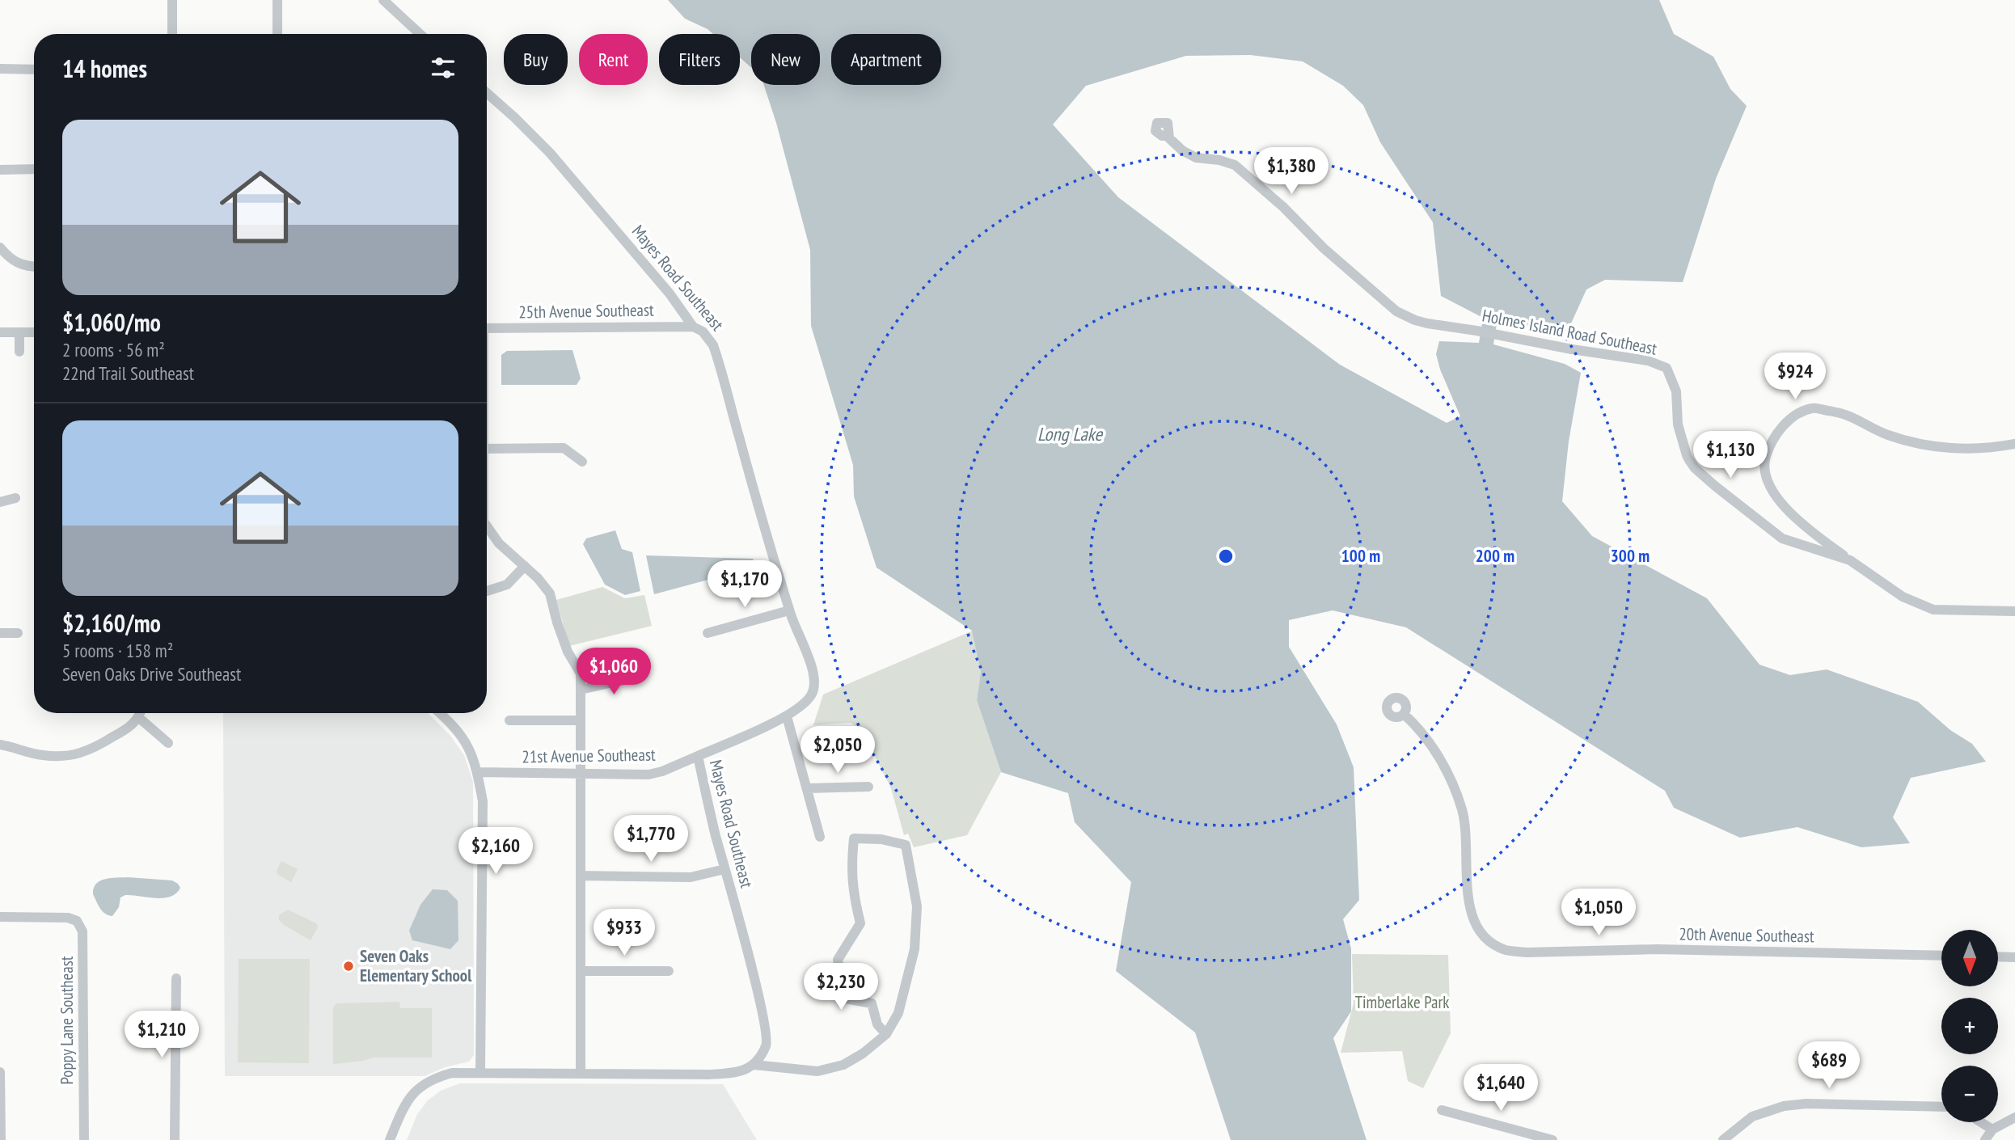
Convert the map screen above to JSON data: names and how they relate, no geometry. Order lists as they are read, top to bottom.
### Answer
{
  "streets": {
    "street": [
      "Mayes Road Southeast",
      "25th Avenue Southeast",
      "Holmes Island Road Southeast",
      "21st Avenue Southeast",
      "20th Avenue Southeast",
      "Poppy Lane Southeast"
    ]
  },
  "crossings": [
    ["Mayes Road Southeast", "25th Avenue Southeast"],
    ["Mayes Road Southeast", "21st Avenue Southeast"]
  ],
  "water": ["Long Lake"],
  "parks": ["Timberlake Park"],
  "places": ["Seven Oaks Elementary School"],
  "north": "bottom",
  "page": {
    "chip": [
      "Buy",
      "Rent",
      "Filters",
      "New",
      "Apartment"
    ],
    "heading": "14 homes",
    "list": [
      {
        "name": "$1,060/mo",
        "note": "2 rooms · 56 m² · 22nd Trail Southeast"
      },
      {
        "name": "$2,160/mo",
        "note": "5 rooms · 158 m² · Seven Oaks Drive Southeast"
      }
    ],
    "price": [
      "$1,380",
      "$924",
      "$1,130",
      "$1,170",
      "$1,060",
      "$2,050",
      "$1,770",
      "$2,160",
      "$1,050",
      "$933",
      "$2,230",
      "$1,210",
      "$689",
      "$1,640"
    ],
    "map_buttons": ["+", "−"]
  },
  "rings": ["100 m", "200 m", "300 m"]
}
